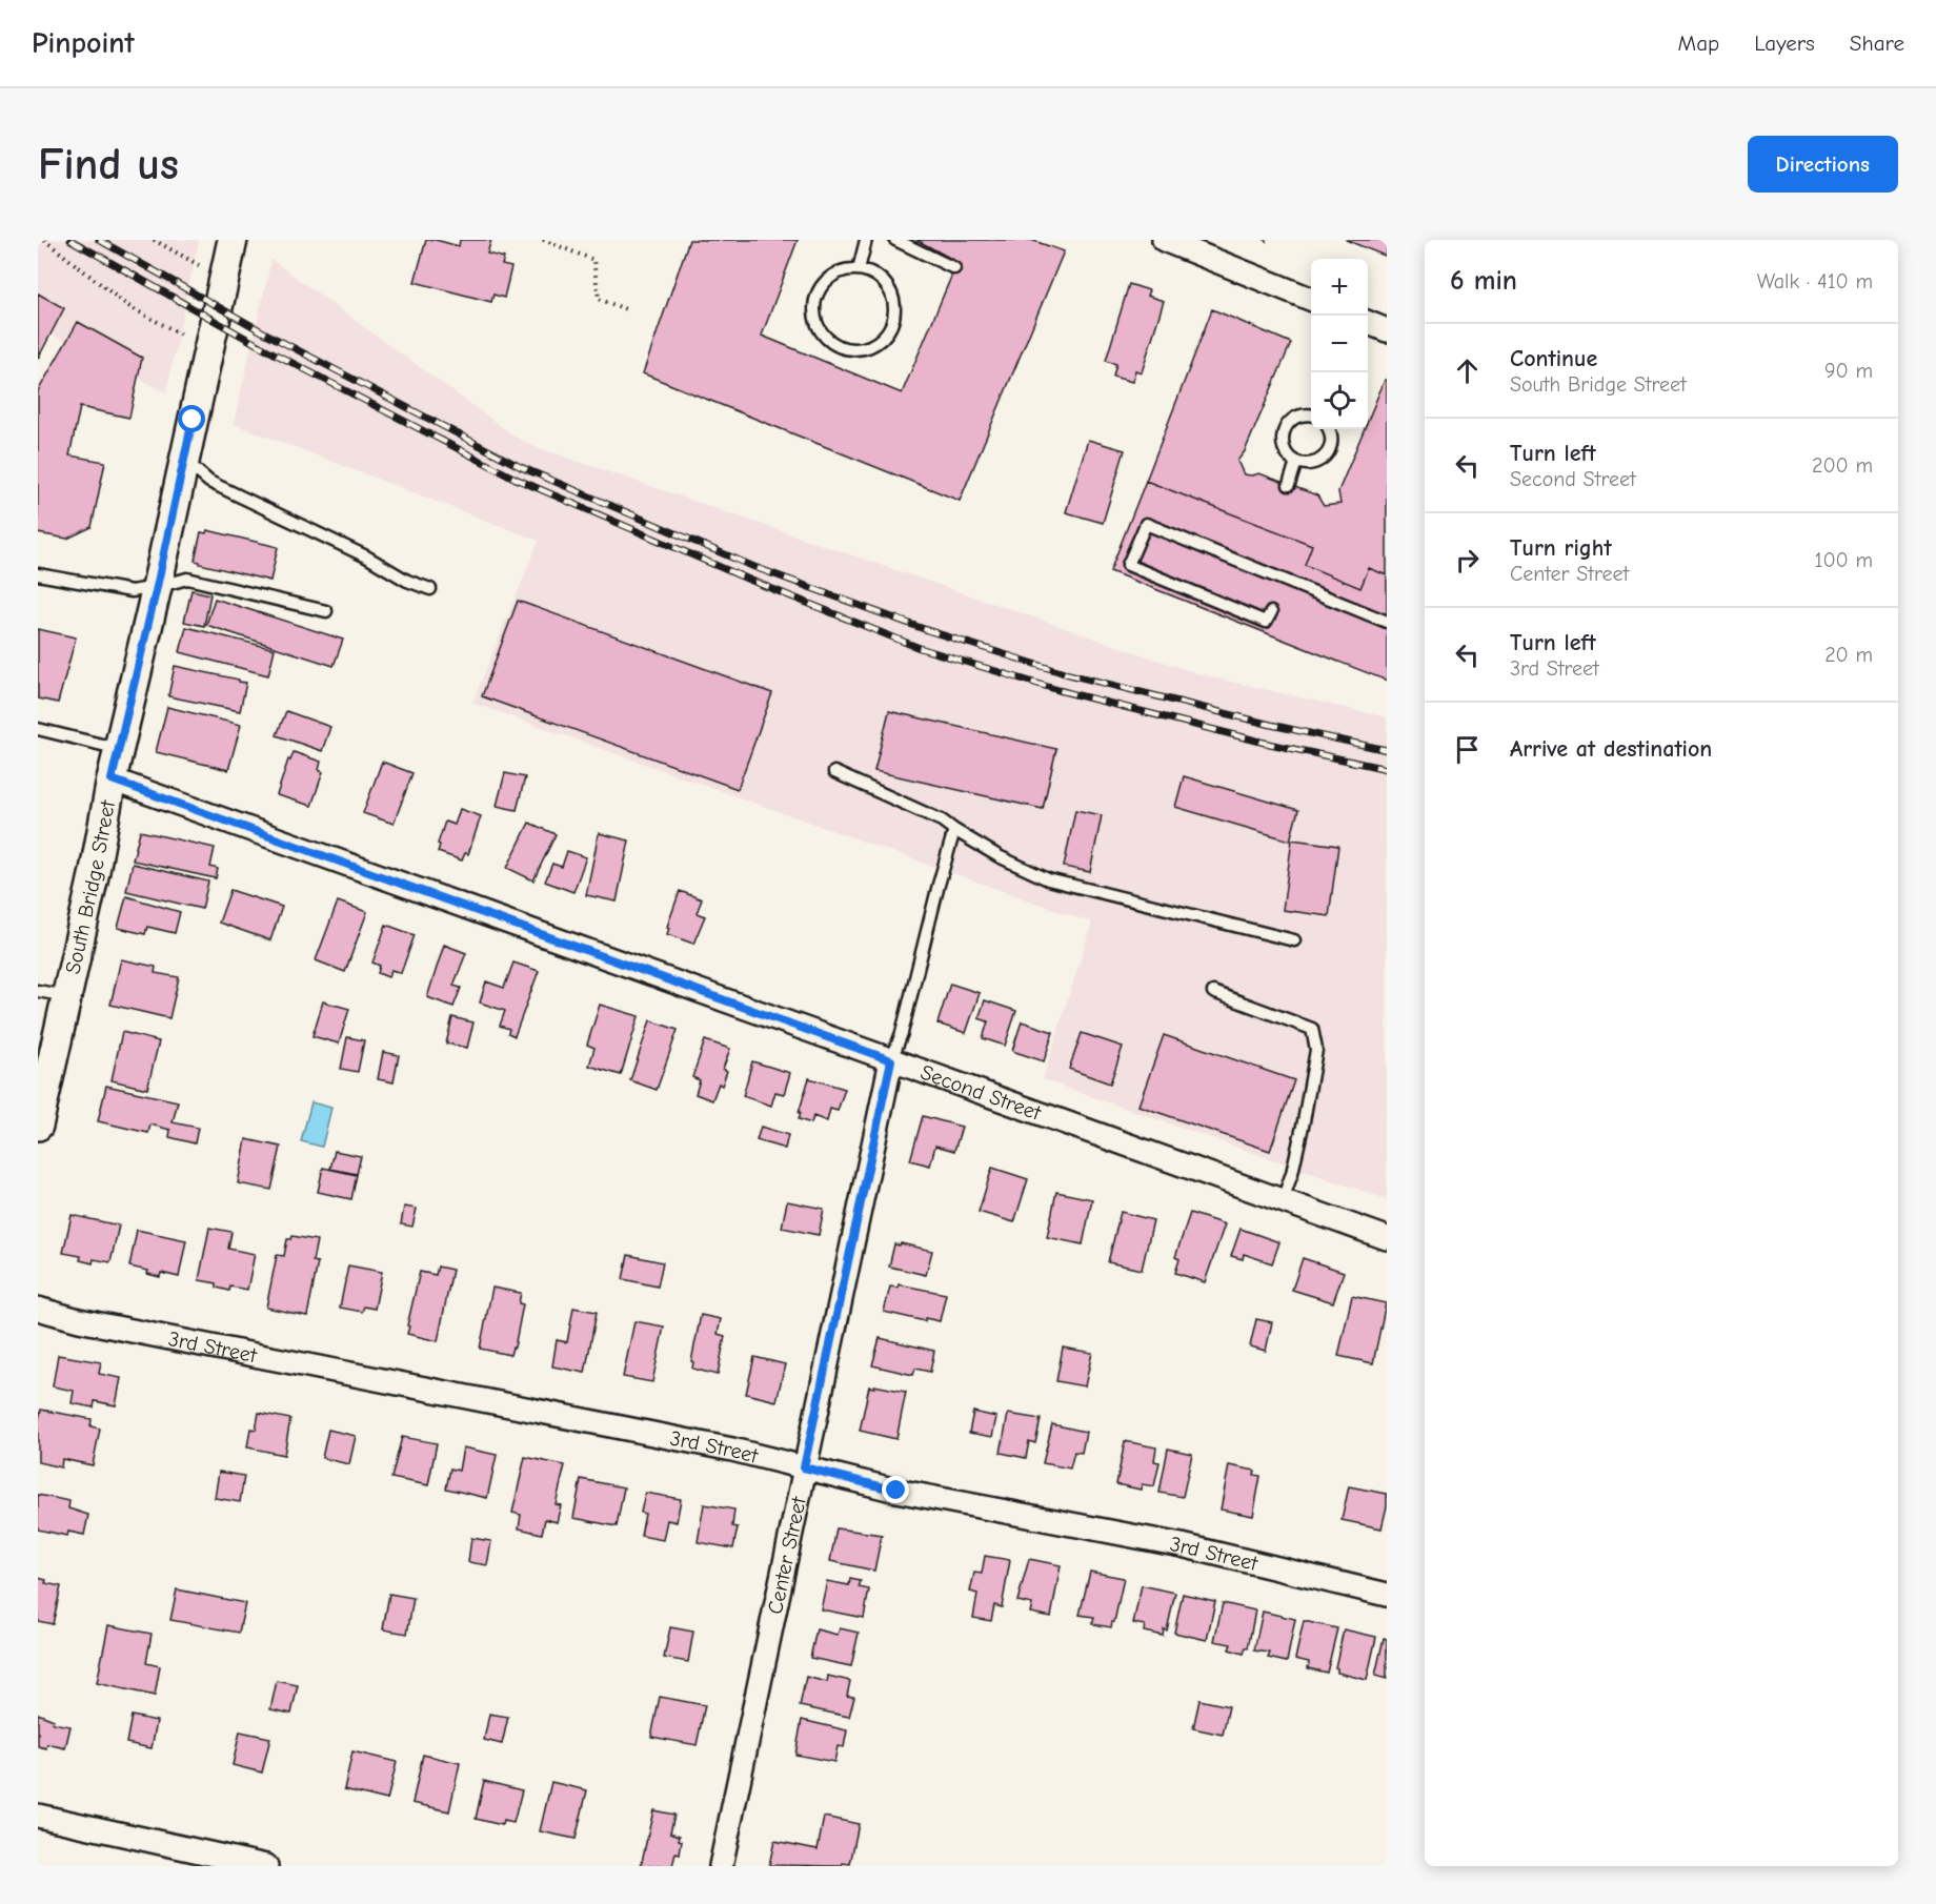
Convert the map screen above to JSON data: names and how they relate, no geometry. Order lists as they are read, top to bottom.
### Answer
{
  "streets": {
    "street": [
      "South Bridge Street",
      "Second Street",
      "3rd Street",
      "Center Street"
    ]
  },
  "crossings": [
    ["South Bridge Street", "Second Street"],
    ["Second Street", "Center Street"],
    ["3rd Street", "Center Street"]
  ],
  "page": {
    "header": "Pinpoint",
    "nav": ["Map", "Layers", "Share"],
    "buttons": "Directions",
    "title": "Find us",
    "heading": ["6 min", "Walk · 410 m"],
    "map_buttons": ["+", "−"],
    "list": [
      ["Continue", "South Bridge Street", "90 m"],
      ["Turn left", "Second Street", "200 m"],
      ["Turn right", "Center Street", "100 m"],
      ["Turn left", "3rd Street", "20 m"],
      "Arrive at destination"
    ]
  }
}
